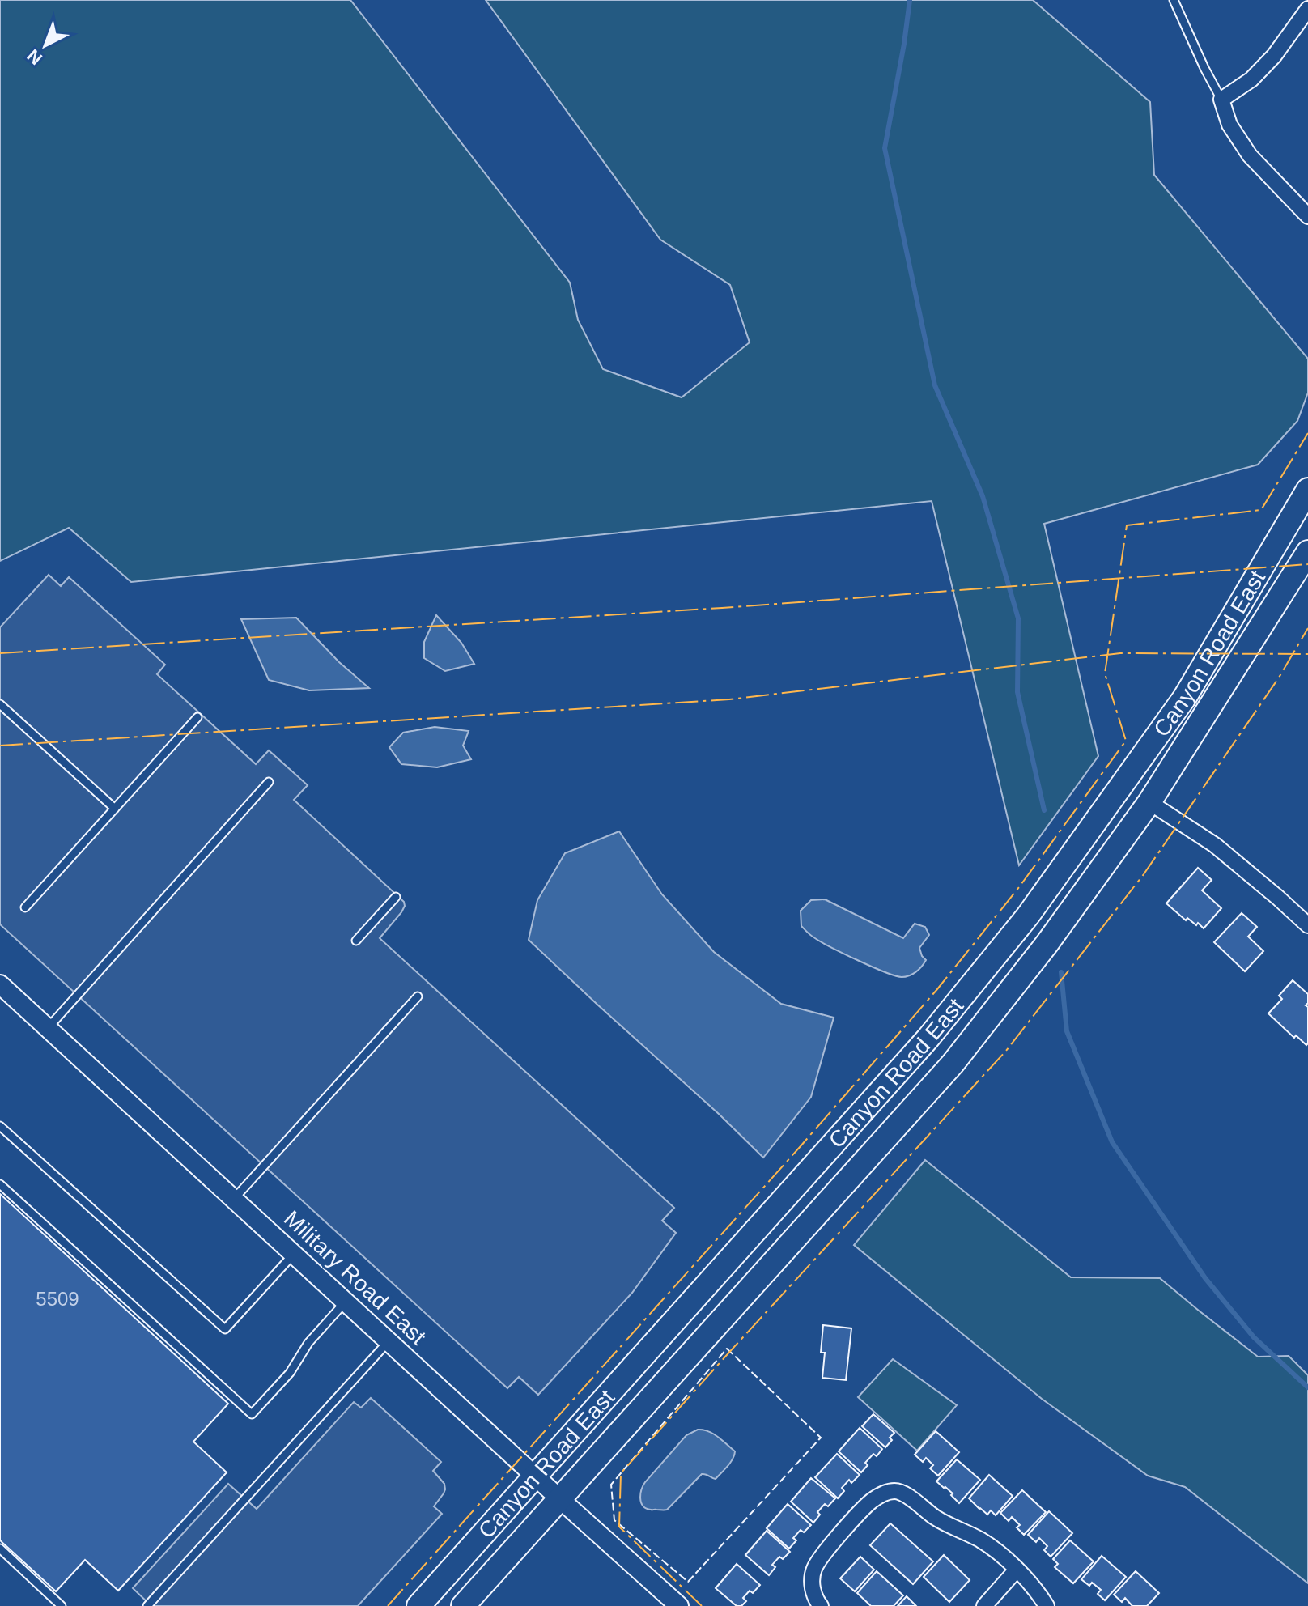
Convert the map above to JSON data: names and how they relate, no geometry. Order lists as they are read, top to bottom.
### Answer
{
  "streets": {
    "main road": ["Canyon Road East"],
    "street": ["Military Road East"]
  },
  "crossings": [
    ["Canyon Road East", "Military Road East"]
  ],
  "house_numbers": ["5509"],
  "north": "bottom left"
}
